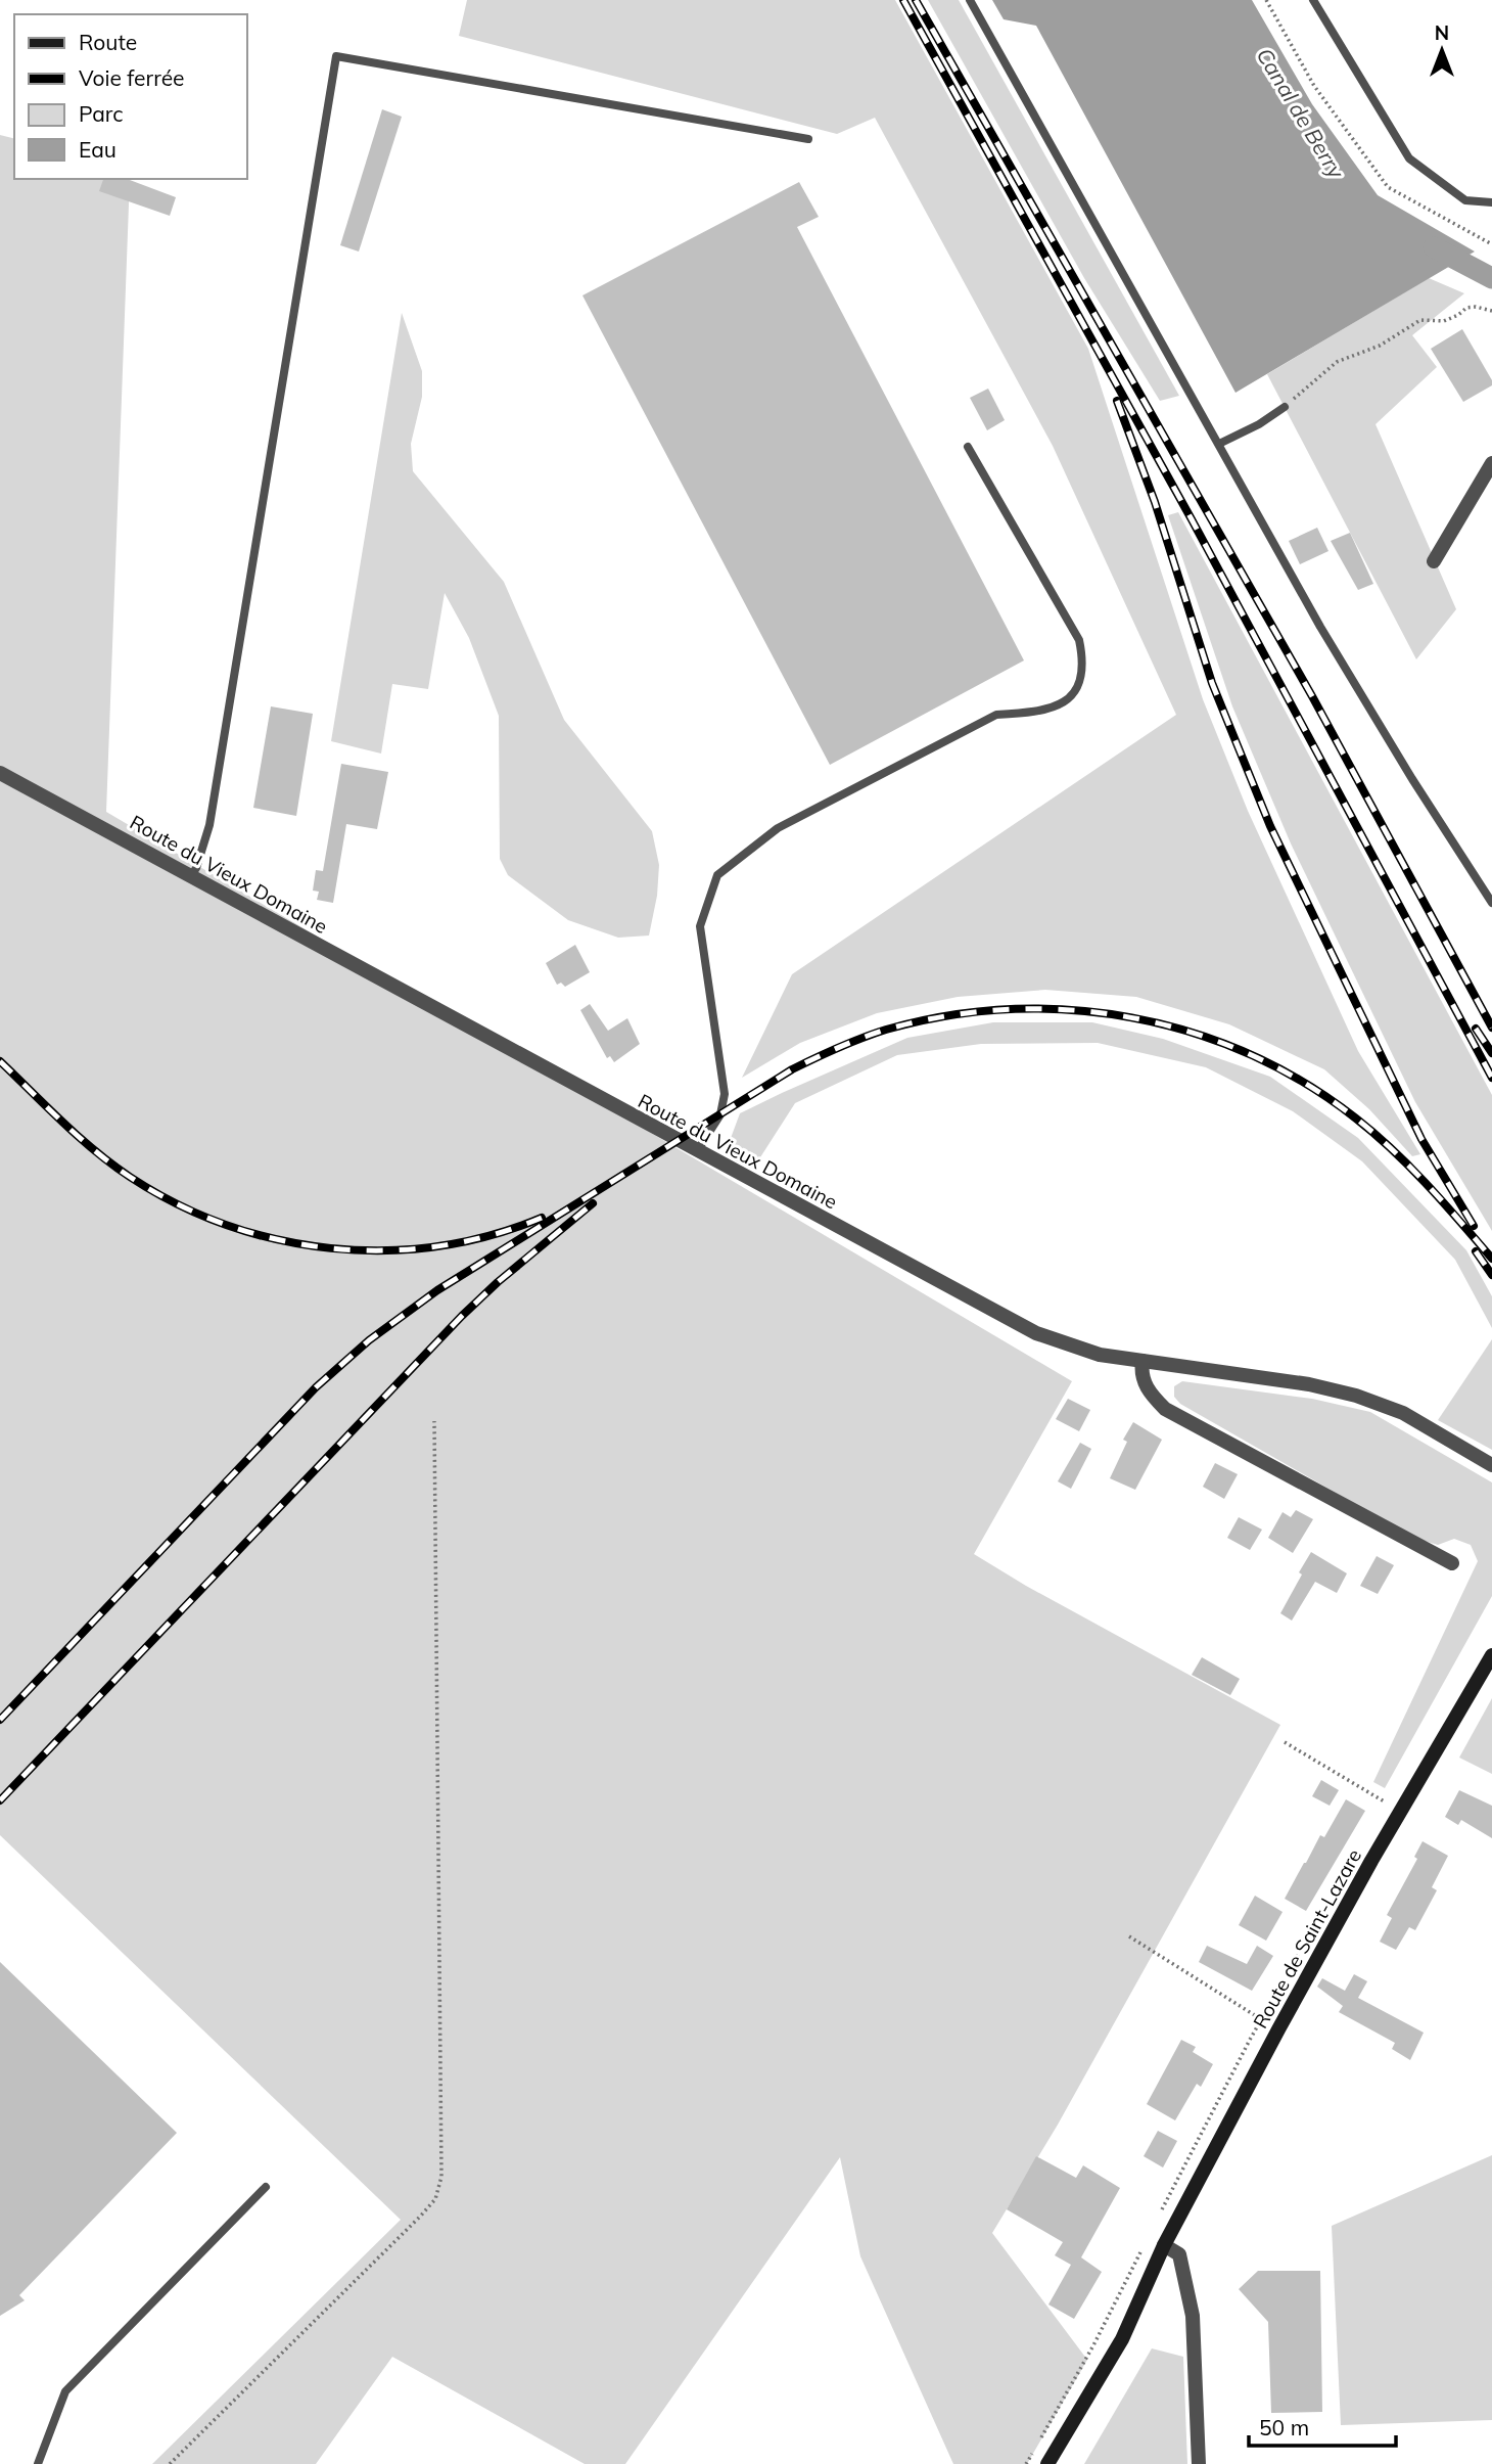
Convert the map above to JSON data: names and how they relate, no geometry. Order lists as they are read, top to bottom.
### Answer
{
  "streets": {
    "main road": ["Route de Saint-Lazare"],
    "street": ["Route du Vieux Domaine"]
  },
  "water": ["Canal de Berry"],
  "legend": [
    "Route",
    "Voie ferrée",
    "Parc",
    "Eau"
  ],
  "scale_bar": "50 m",
  "north": "top"
}
